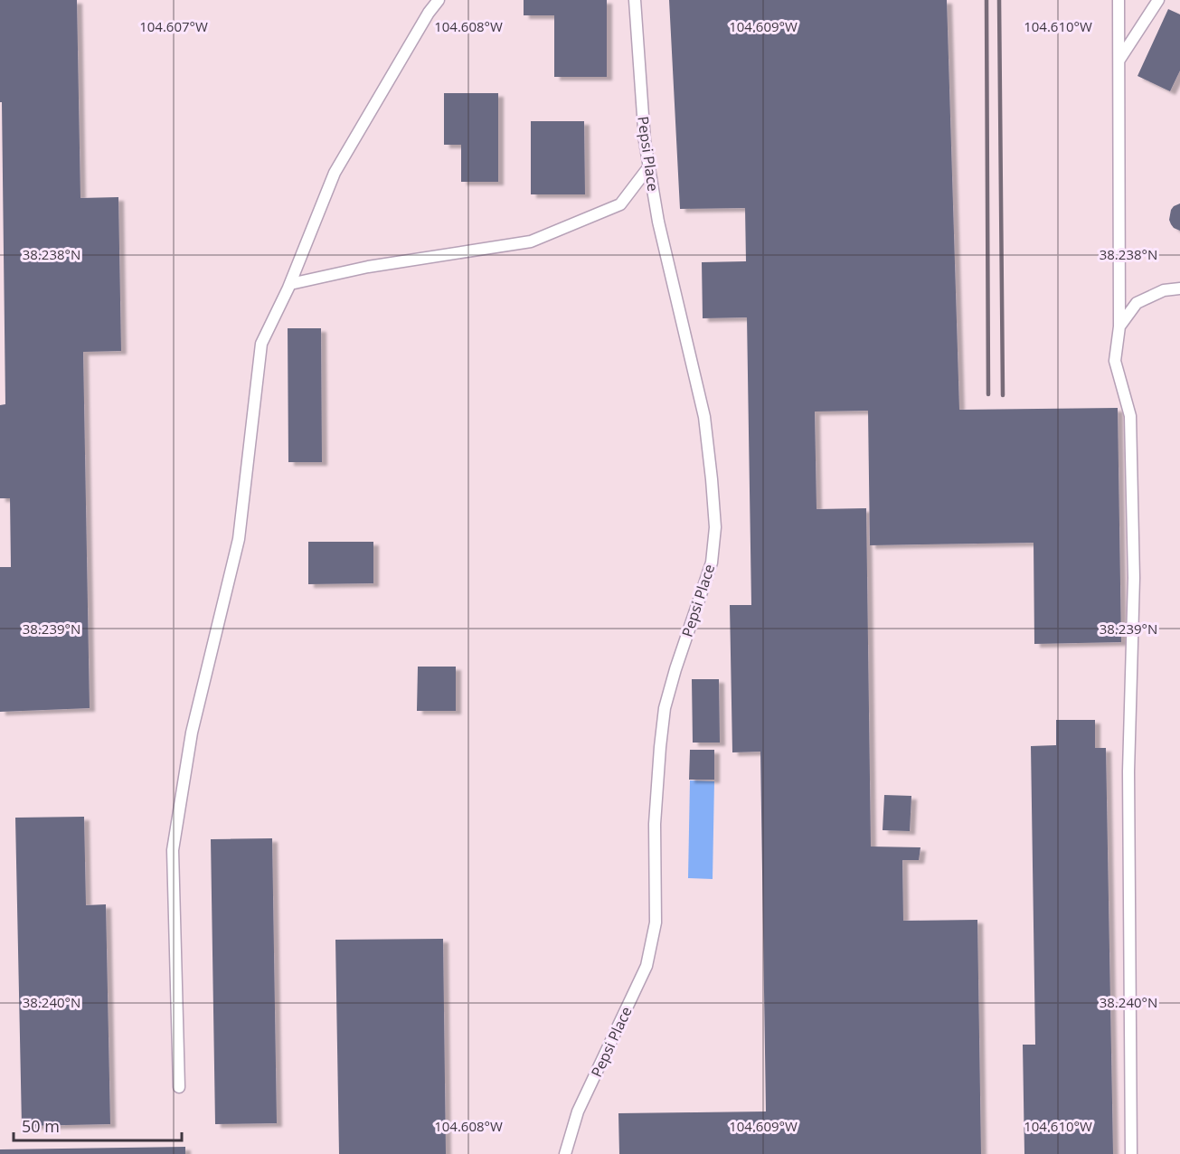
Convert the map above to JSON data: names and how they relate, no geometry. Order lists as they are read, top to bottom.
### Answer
{
  "streets": {
    "lane": ["Pepsi Place"]
  },
  "scale_bar": "50 m",
  "coordinates": [
    "104.607°W",
    "104.608°W",
    "104.609°W",
    "104.610°W",
    "38.238°N",
    "38.239°N",
    "38.240°N"
  ]
}
